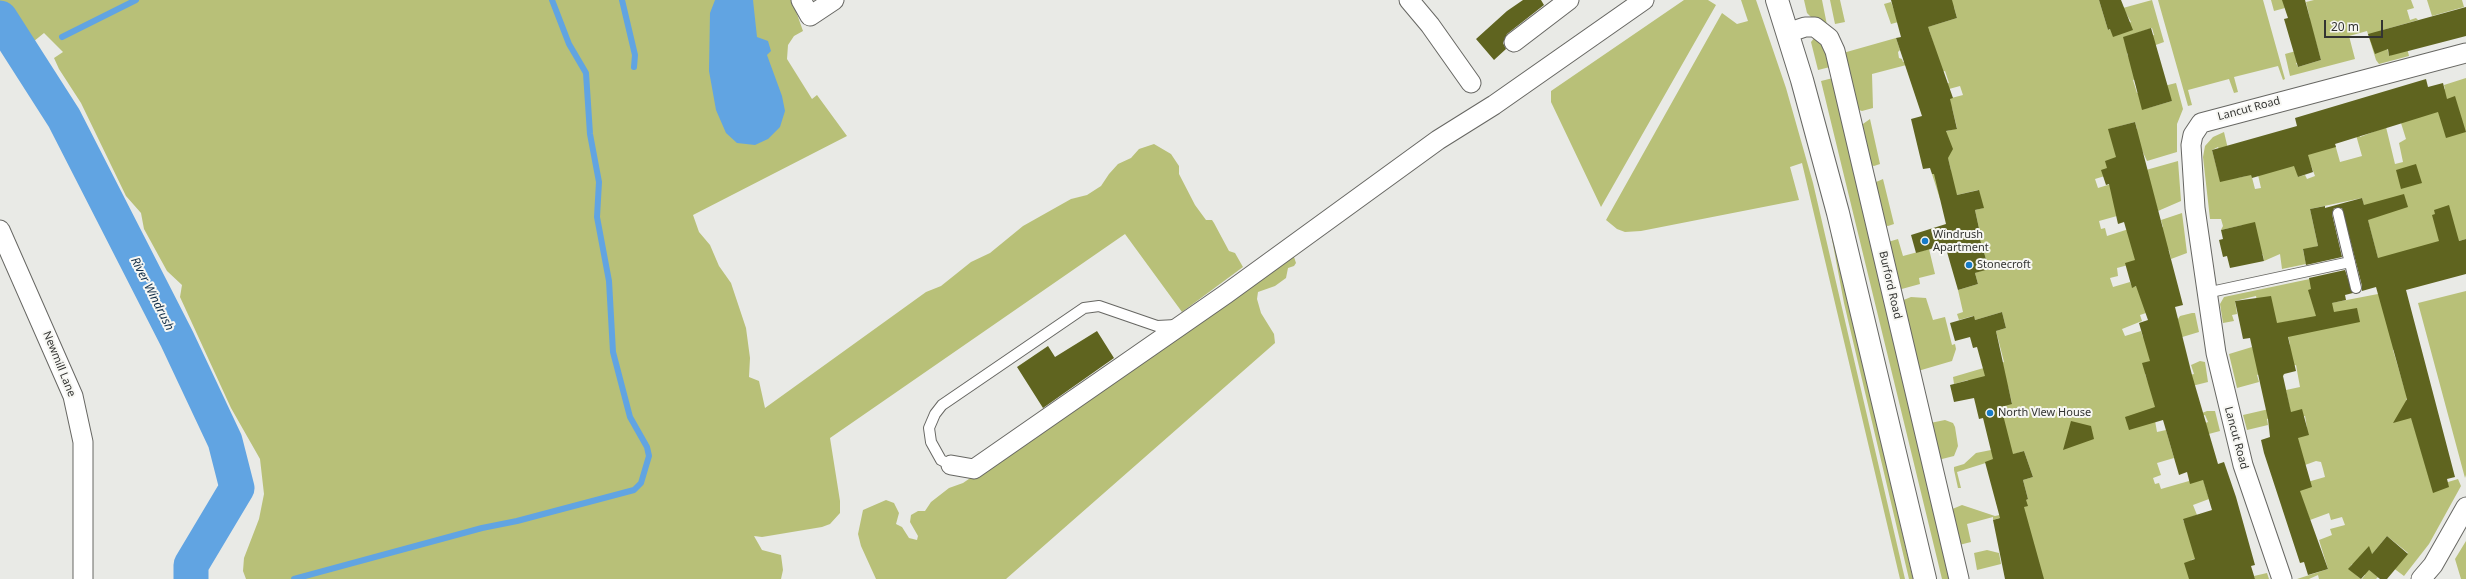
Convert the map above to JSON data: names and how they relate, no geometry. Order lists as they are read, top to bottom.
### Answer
{
  "streets": {
    "street": ["Lancut Road", "Burford Road", "Newmill Lane"]
  },
  "water": ["River Windrush"],
  "places": ["Windrush Apartment", "Stonecroft", "North Vlew House"],
  "scale_bar": "20 m"
}
